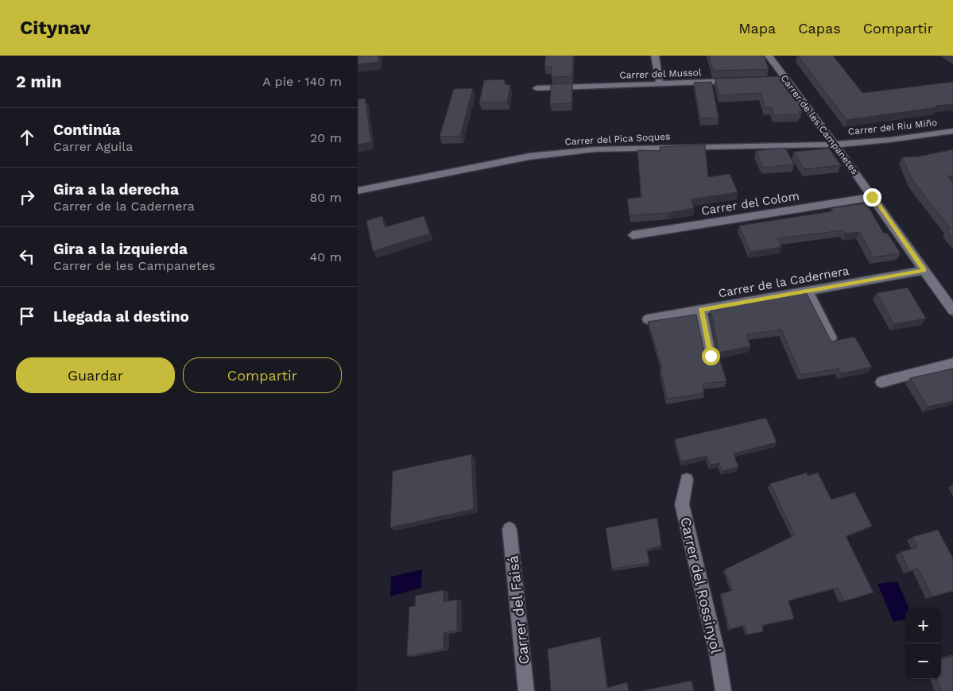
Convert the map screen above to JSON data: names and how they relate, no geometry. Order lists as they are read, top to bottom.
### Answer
{
  "streets": {
    "street": [
      "Carrer del Mussol",
      "Carrer de les Campanetes",
      "Carrer del Riu Miño",
      "Carrer del Pica Soques",
      "Carrer del Colom",
      "Carrer de la Cadernera",
      "Carrer del Rossinyol",
      "Carrer del Faisá"
    ]
  },
  "crossings": [
    ["Carrer de les Campanetes", "Carrer del Riu Miño"],
    ["Carrer de les Campanetes", "Carrer del Pica Soques"],
    ["Carrer de les Campanetes", "Carrer del Colom"],
    ["Carrer de les Campanetes", "Carrer de la Cadernera"],
    ["Carrer del Riu Miño", "Carrer del Pica Soques"]
  ],
  "page": {
    "header": "Citynav",
    "nav": ["Mapa", "Capas", "Compartir"],
    "heading": ["2 min", "A pie · 140 m"],
    "list": [
      ["Continúa", "Carrer Aguila", "20 m"],
      ["Gira a la derecha", "Carrer de la Cadernera", "80 m"],
      ["Gira a la izquierda", "Carrer de les Campanetes", "40 m"],
      "Llegada al destino"
    ],
    "buttons": ["Guardar", "Compartir"],
    "map_buttons": ["+", "−"]
  }
}
